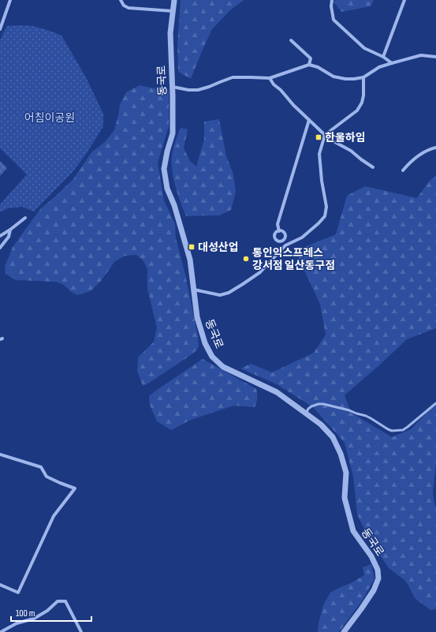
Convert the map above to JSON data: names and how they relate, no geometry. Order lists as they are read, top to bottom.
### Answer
{
  "streets": {
    "street": ["동국로"]
  },
  "parks": ["어침이공원"],
  "places": {
    "transit": ["한울하임", "대성산업"],
    "other": ["통인익스프레스 강서점 일산동구점"]
  },
  "scale_bar": "100 m"
}
